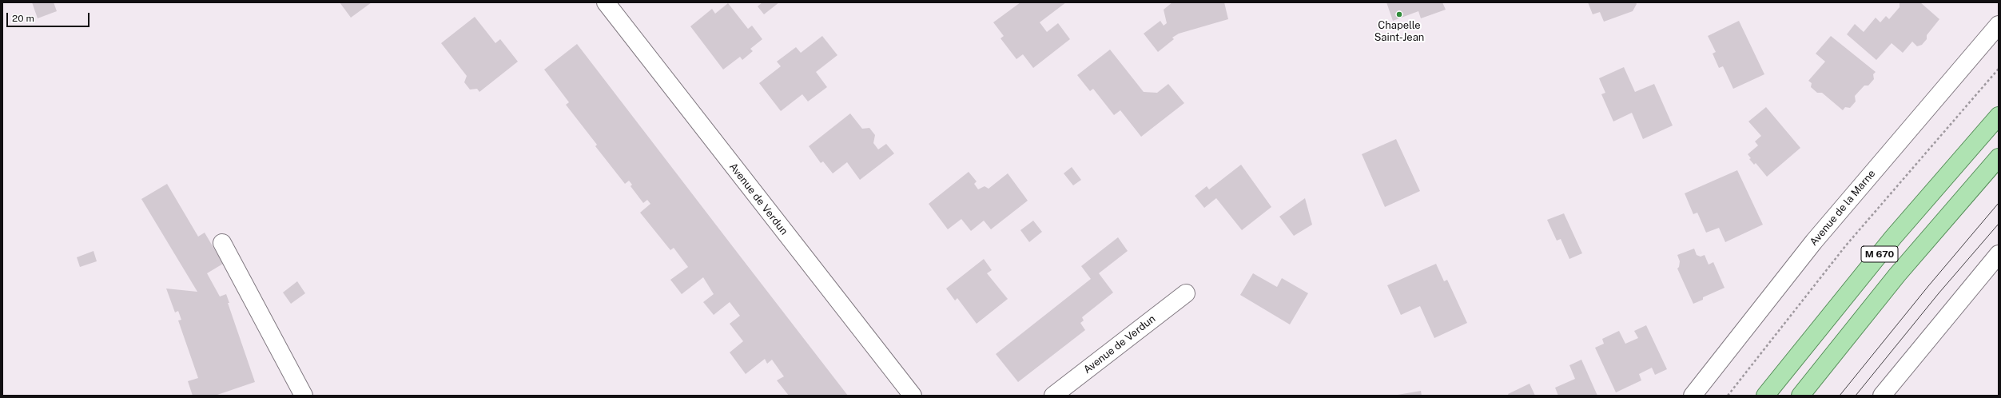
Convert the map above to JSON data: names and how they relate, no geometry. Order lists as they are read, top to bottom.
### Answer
{
  "streets": {
    "main road": ["M 670"],
    "street": ["Avenue de Verdun", "Avenue de la Marne"]
  },
  "places": ["Chapelle Saint-Jean"],
  "scale_bar": "20 m"
}
